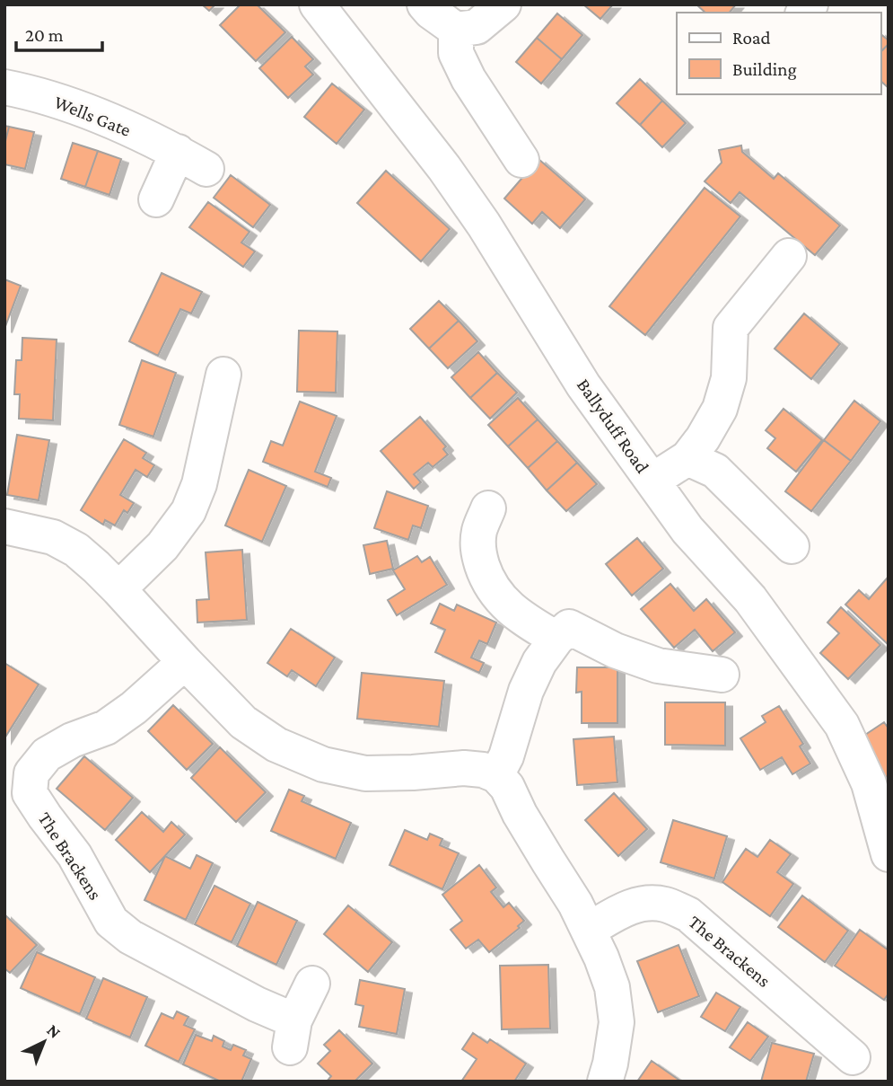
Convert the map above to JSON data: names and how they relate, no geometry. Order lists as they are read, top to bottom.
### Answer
{
  "streets": {
    "street": ["Wells Gate", "Ballyduff Road", "The Brackens"]
  },
  "legend": ["Road", "Building"],
  "scale_bar": "20 m",
  "north": "top right"
}
